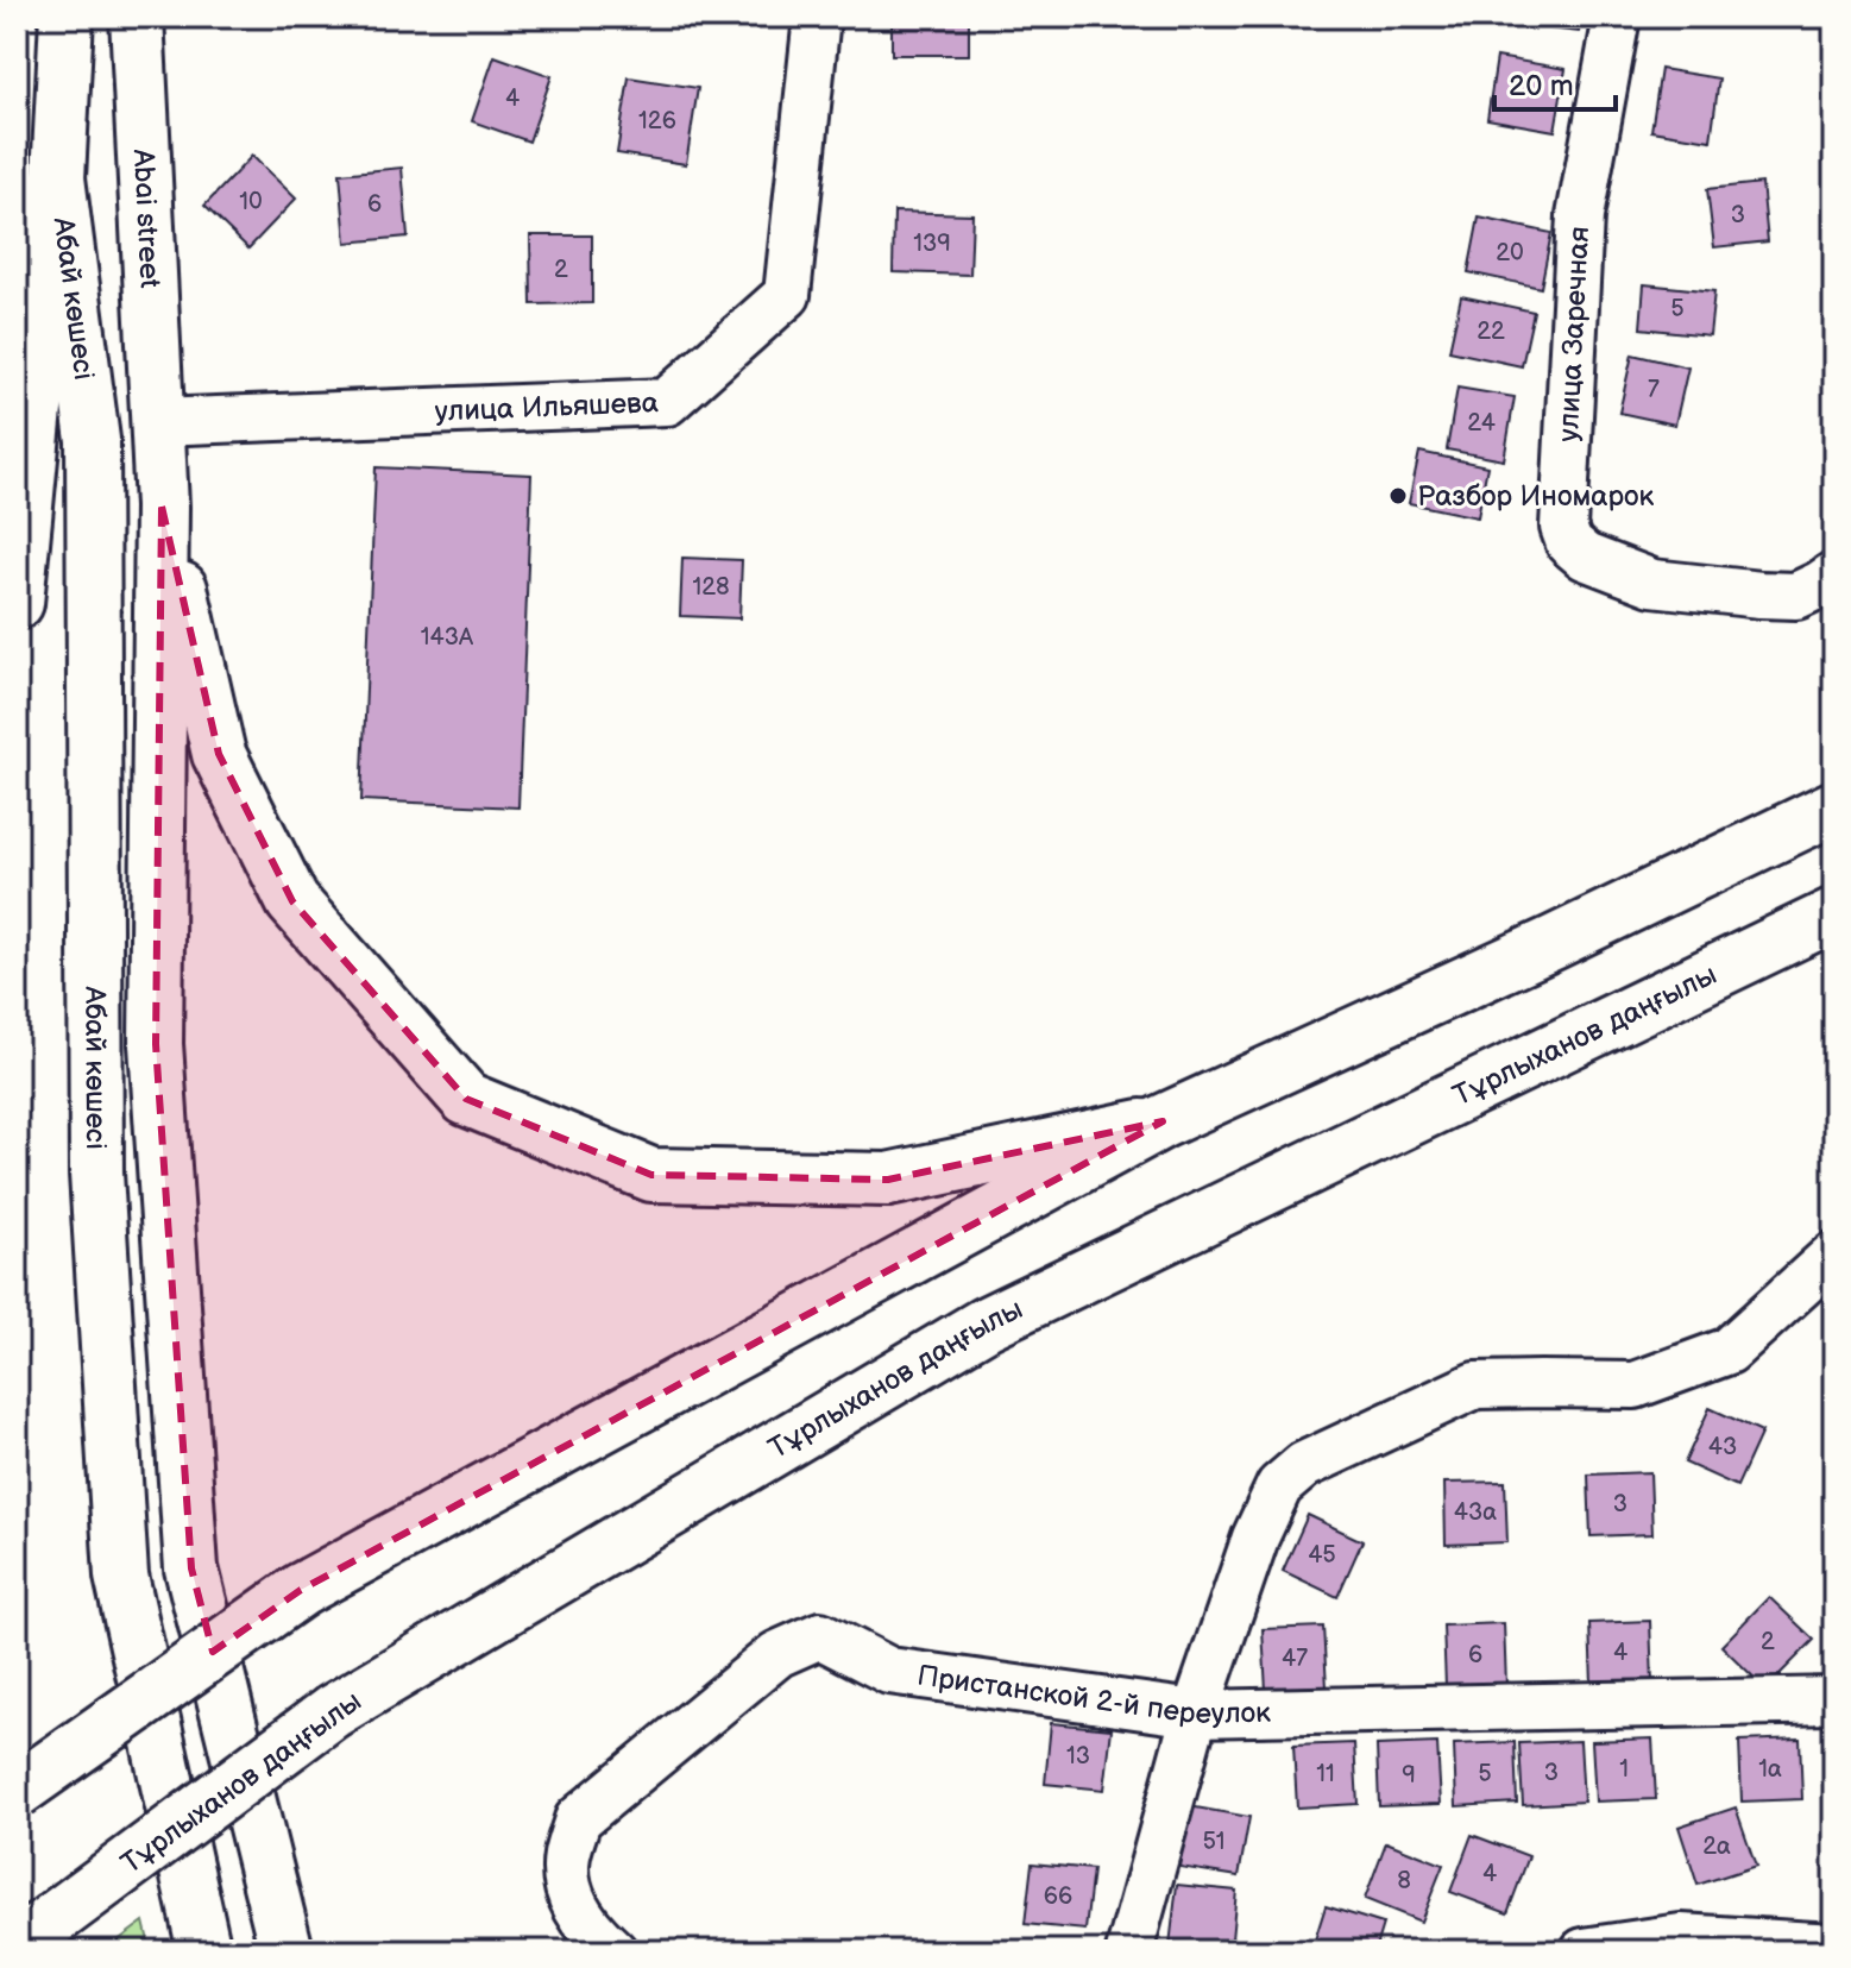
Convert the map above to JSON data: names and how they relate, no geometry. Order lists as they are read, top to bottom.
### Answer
{
  "streets": {
    "main road": ["Abai street", "Абай көшесі", "Тұрлыханов даңғылы"],
    "street": ["улица Заречная", "улица Ильяшева", "Пристанской 2-й переулок"]
  },
  "crossings": [
    ["Abai street", "улица Ильяшева"]
  ],
  "places": ["Разбор Иномарок"],
  "house_numbers": [
    "4",
    "126",
    "10",
    "6",
    "3",
    "139",
    "20",
    "2",
    "5",
    "22",
    "7",
    "24",
    "128",
    "143А",
    "43",
    "3",
    "43а",
    "45",
    "2",
    "4",
    "6",
    "47",
    "13",
    "1",
    "1а",
    "3",
    "11",
    "5",
    "9",
    "51",
    "2а",
    "4",
    "8",
    "66"
  ],
  "scale_bar": "20 m"
}
